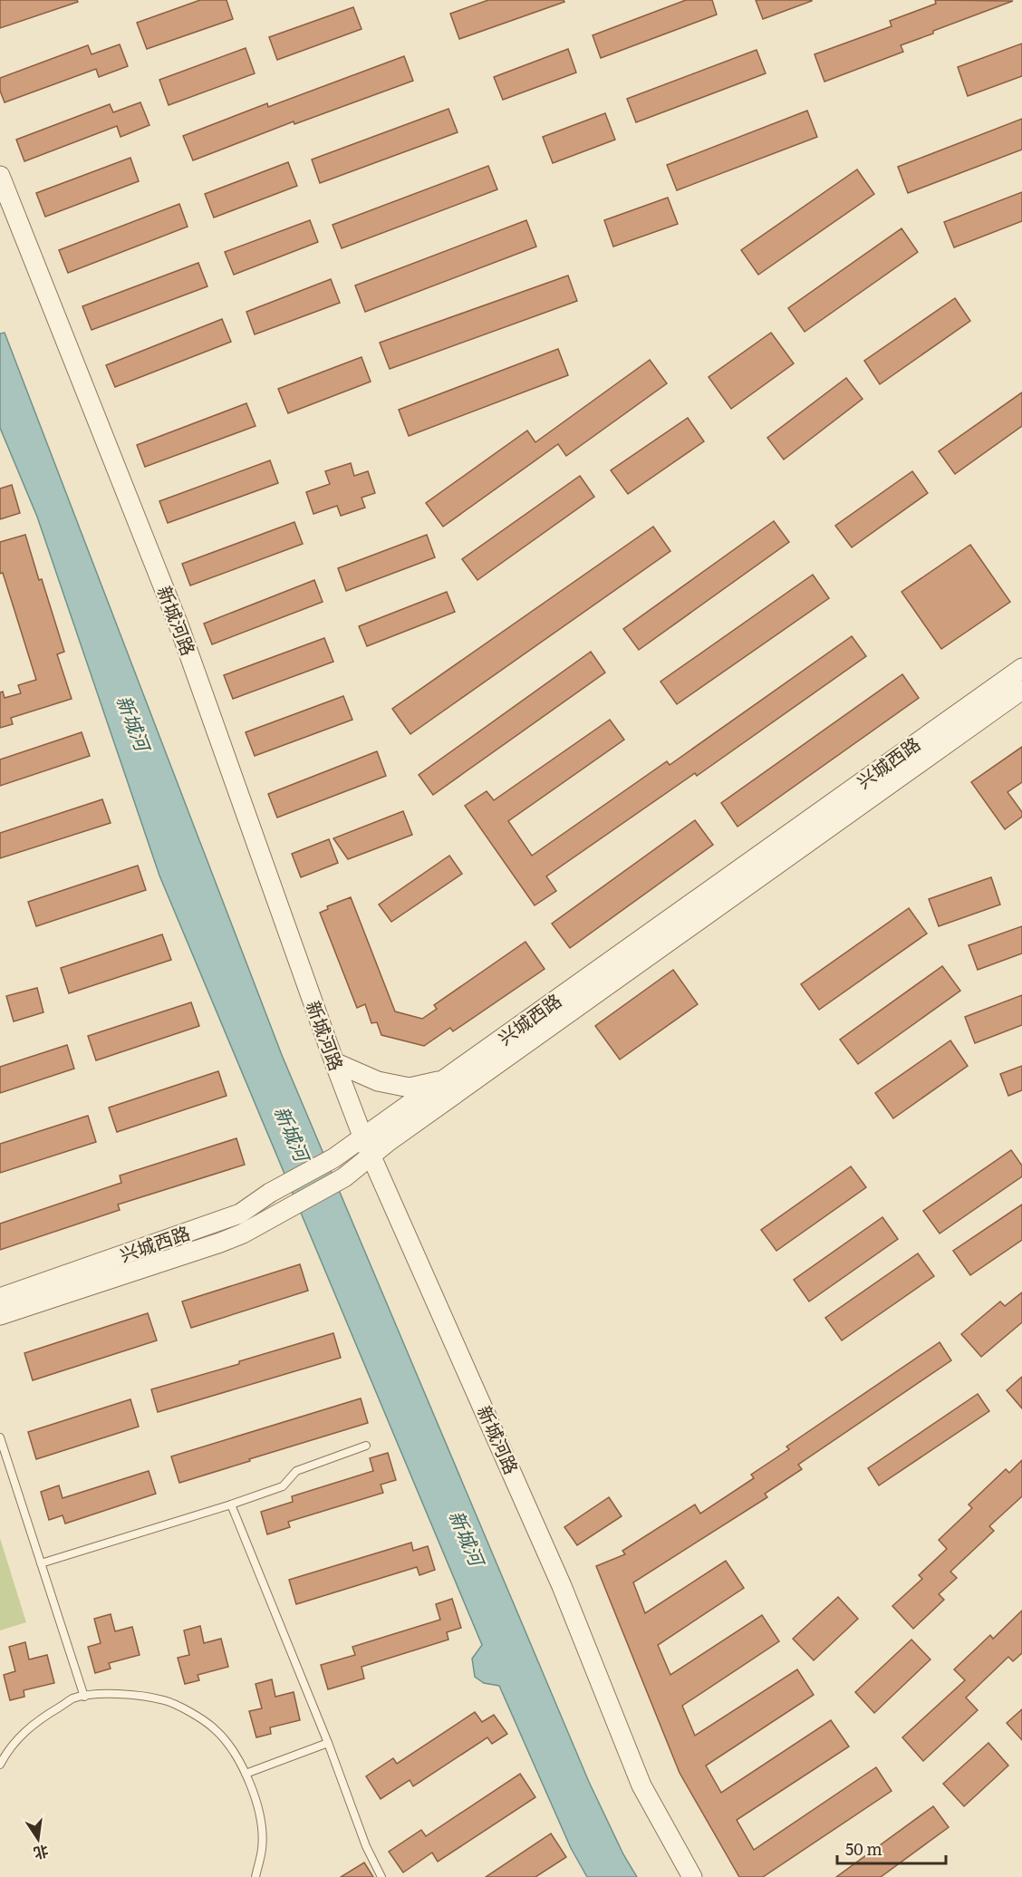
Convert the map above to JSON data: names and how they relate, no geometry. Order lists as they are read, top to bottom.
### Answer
{
  "streets": {
    "street": ["新城河路", "兴城西路"]
  },
  "crossings": [
    ["新城河路", "兴城西路"]
  ],
  "water": ["新城河"],
  "scale_bar": "50 m",
  "north": "bottom"
}
